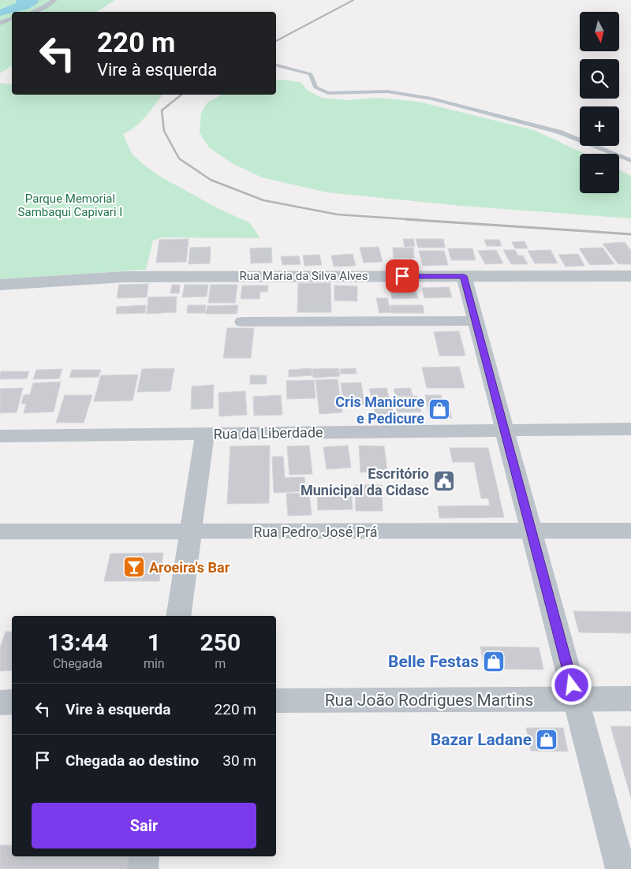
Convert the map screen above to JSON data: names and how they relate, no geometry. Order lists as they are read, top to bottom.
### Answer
{
  "streets": {
    "street": [
      "Rua Maria da Silva Alves",
      "Rua da Liberdade",
      "Rua Pedro José Prá",
      "Rua João Rodrigues Martins"
    ]
  },
  "parks": ["Parque Memorial Sambaqui Capivari I"],
  "places": {
    "shop": ["Cris Manicure e Pedicure", "Belle Festas", "Bazar Ladane"],
    "public building": ["Escritório Municipal da Cidasc"],
    "bar": ["Aroeira's Bar"]
  },
  "north": "bottom",
  "page": {
    "map_buttons": ["+", "−"],
    "turn": ["220 m", "Vire à esquerda"],
    "eta": [
      "13:44",
      "Chegada",
      "1",
      "min",
      "250",
      "m"
    ],
    "list": [
      {
        "name": "Vire à esquerda",
        "value": "220 m"
      },
      {
        "name": "Chegada ao destino",
        "value": "30 m"
      }
    ],
    "buttons": "Sair"
  }
}
